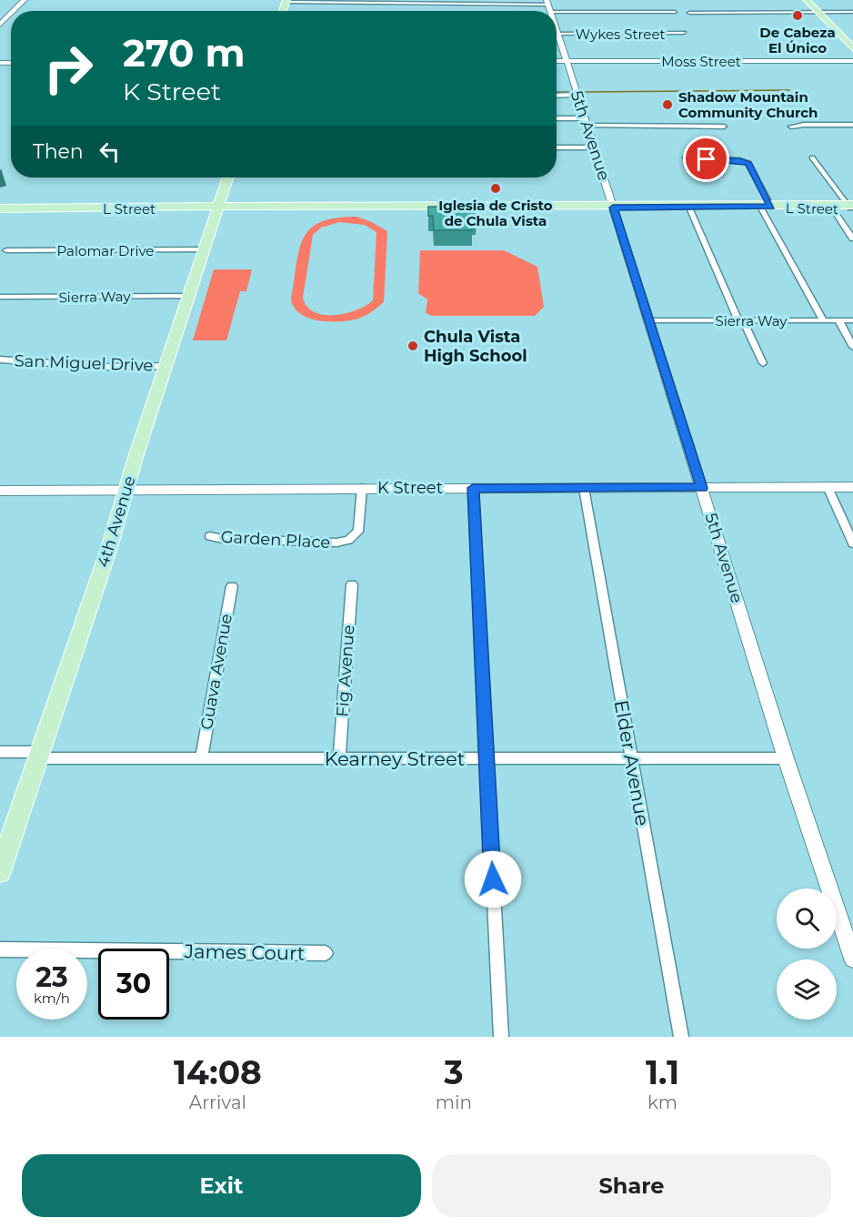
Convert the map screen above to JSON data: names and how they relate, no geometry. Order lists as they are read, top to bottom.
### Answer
{
  "streets": {
    "main road": ["L Street", "4th Avenue"],
    "street": [
      "Wykes Street",
      "Moss Street",
      "5th Avenue",
      "Palomar Drive",
      "Sierra Way",
      "San Miguel Drive",
      "K Street",
      "Garden Place",
      "Fig Avenue",
      "Guava Avenue",
      "Kearney Street",
      "Elder Avenue",
      "James Court"
    ]
  },
  "crossings": [
    ["Wykes Street", "5th Avenue"],
    ["Moss Street", "5th Avenue"],
    ["5th Avenue", "L Street"],
    ["5th Avenue", "Sierra Way"],
    ["5th Avenue", "K Street"],
    ["5th Avenue", "Kearney Street"],
    ["L Street", "4th Avenue"],
    ["Palomar Drive", "4th Avenue"],
    ["Sierra Way", "4th Avenue"],
    ["San Miguel Drive", "4th Avenue"],
    ["K Street", "4th Avenue"],
    ["K Street", "Garden Place"],
    ["K Street", "Elder Avenue"],
    ["4th Avenue", "Kearney Street"],
    ["Fig Avenue", "Kearney Street"],
    ["Guava Avenue", "Kearney Street"],
    ["Kearney Street", "Elder Avenue"]
  ],
  "places": [
    "De Cabeza El Único",
    "Shadow Mountain Community Church",
    "Iglesia de Cristo de Chula Vista",
    "Chula Vista High School"
  ],
  "page": {
    "turn": ["270 m", "K Street"],
    "then": "Then",
    "speed": "23 km/h",
    "limit": "30",
    "eta": [
      "14:08",
      "Arrival",
      "3",
      "min",
      "1.1",
      "km"
    ],
    "buttons": ["Exit", "Share"]
  }
}
